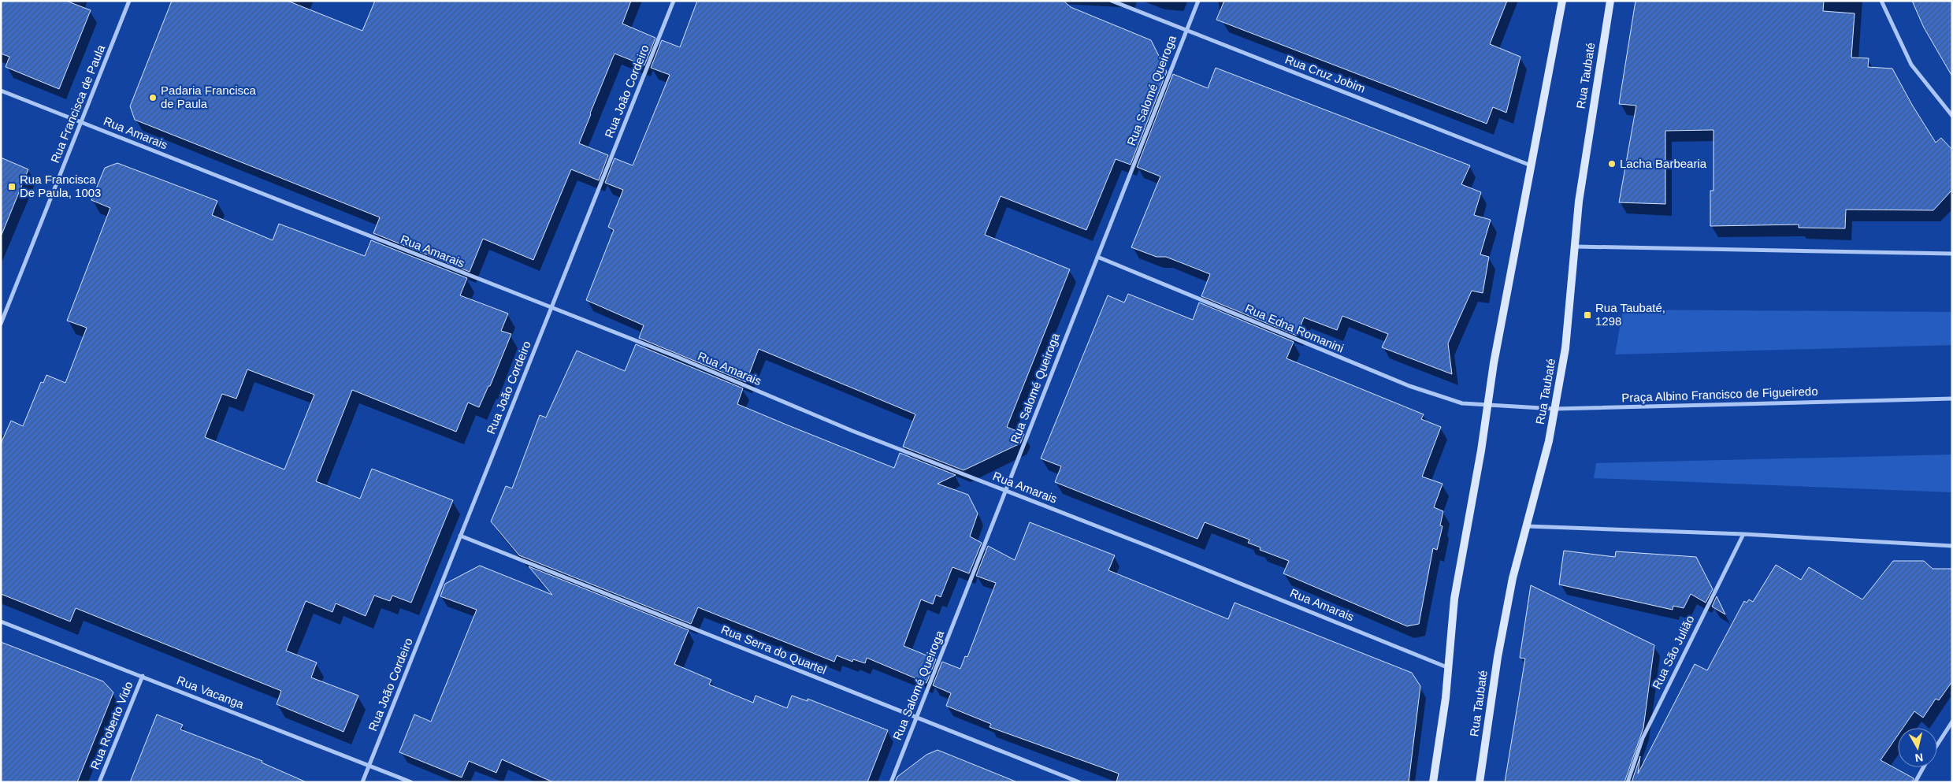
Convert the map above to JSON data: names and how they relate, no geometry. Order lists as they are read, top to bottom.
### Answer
{
  "streets": {
    "main road": ["Rua Taubaté"],
    "street": [
      "Rua Cruz Jobim",
      "Rua Salomé Queiroga",
      "Rua João Cordeiro",
      "Rua Francisca de Paula",
      "Rua Amarais",
      "Rua Edna Romanini",
      "Praça Albino Francisco de Figueiredo",
      "Rua Serra do Quartel",
      "Rua São Julião",
      "Rua Vacanga",
      "Rua Roberto Vido"
    ]
  },
  "crossings": [
    ["Rua Cruz Jobim", "Rua Salomé Queiroga"],
    ["Rua Taubaté", "Praça Albino Francisco de Figueiredo"],
    ["Rua Salomé Queiroga", "Rua Amarais"],
    ["Rua Salomé Queiroga", "Rua Edna Romanini"],
    ["Rua Salomé Queiroga", "Rua Serra do Quartel"],
    ["Rua João Cordeiro", "Rua Amarais"],
    ["Rua João Cordeiro", "Rua Serra do Quartel"],
    ["Rua João Cordeiro", "Rua Vacanga"],
    ["Rua Francisca de Paula", "Rua Amarais"],
    ["Rua Edna Romanini", "Praça Albino Francisco de Figueiredo"],
    ["Rua Vacanga", "Rua Roberto Vido"]
  ],
  "places": {
    "other": ["Padaria Francisca de Paula", "Lacha Barbearia"],
    "transit": ["Rua Francisca De Paula, 1003", "Rua Taubaté, 1298"]
  },
  "north": "bottom"
}
